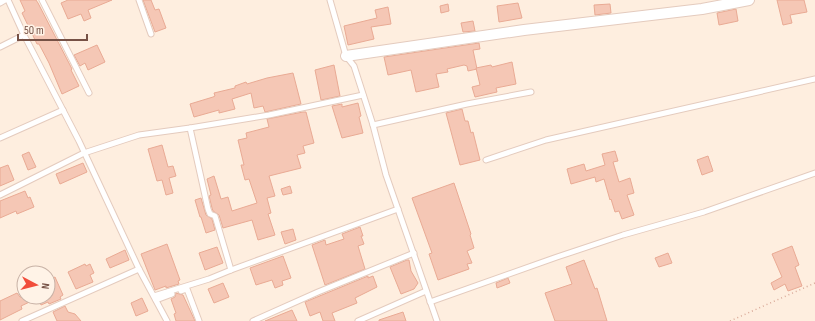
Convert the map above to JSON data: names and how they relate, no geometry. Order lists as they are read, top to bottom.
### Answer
{
  "scale_bar": "50 m",
  "north": "right"
}
